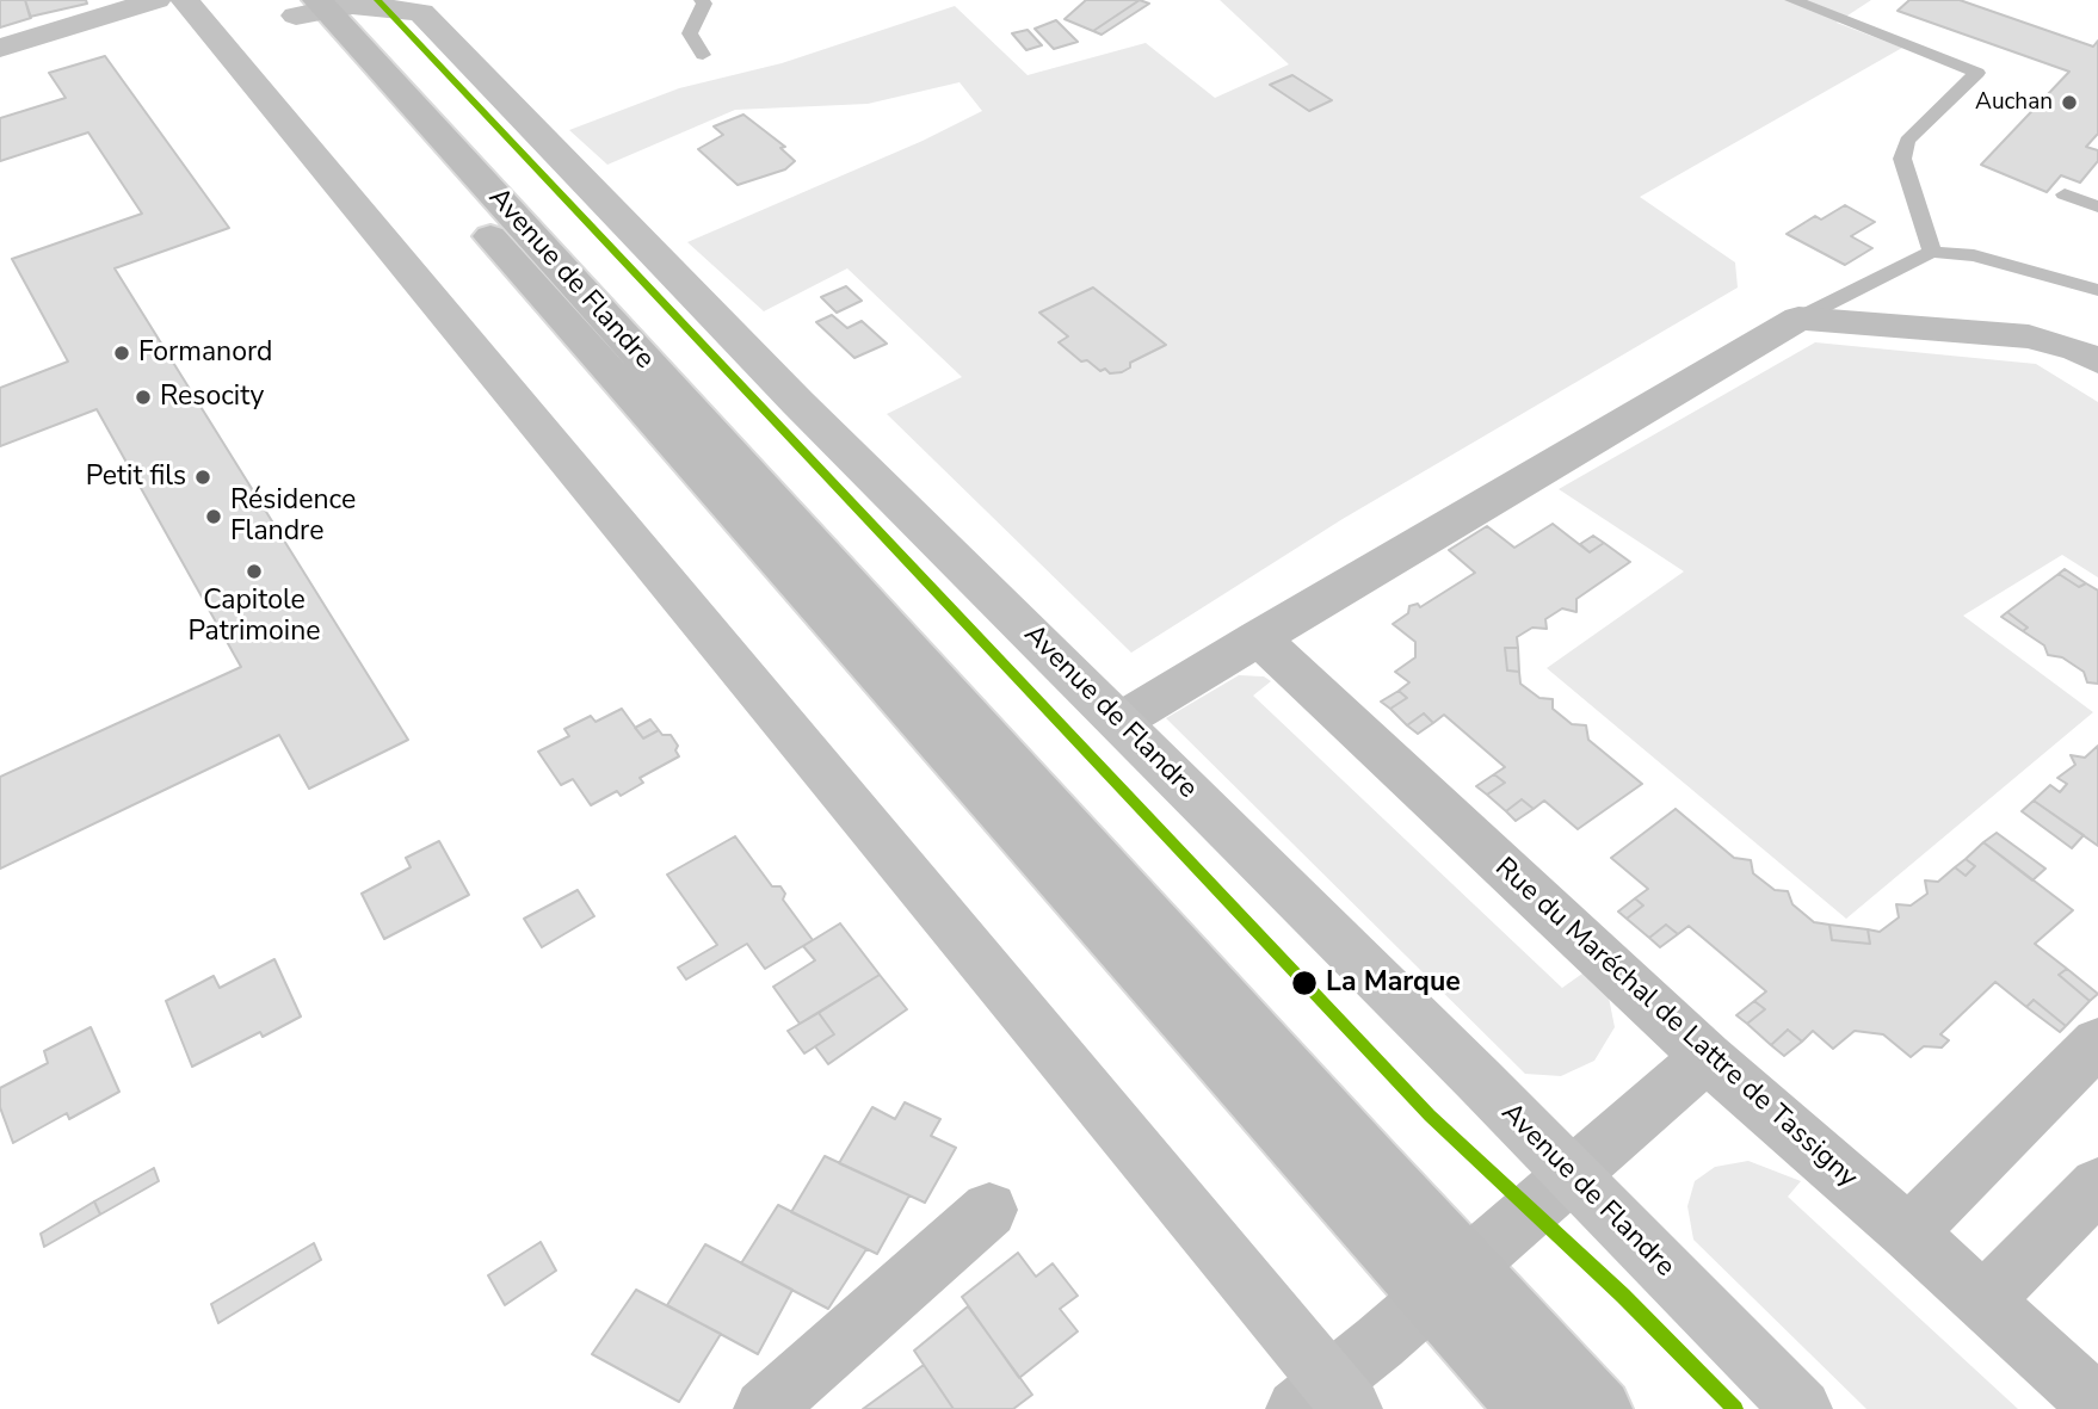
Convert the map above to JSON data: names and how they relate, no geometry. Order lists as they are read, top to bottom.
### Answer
{
  "streets": {
    "main road": ["Avenue de Flandre"],
    "street": ["Rue du Maréchal de Lattre de Tassigny"]
  },
  "places": [
    "Auchan",
    "Formanord",
    "Resocity",
    "Petit fils",
    "Résidence Flandre",
    "Capitole Patrimoine",
    "La Marque"
  ]
}
